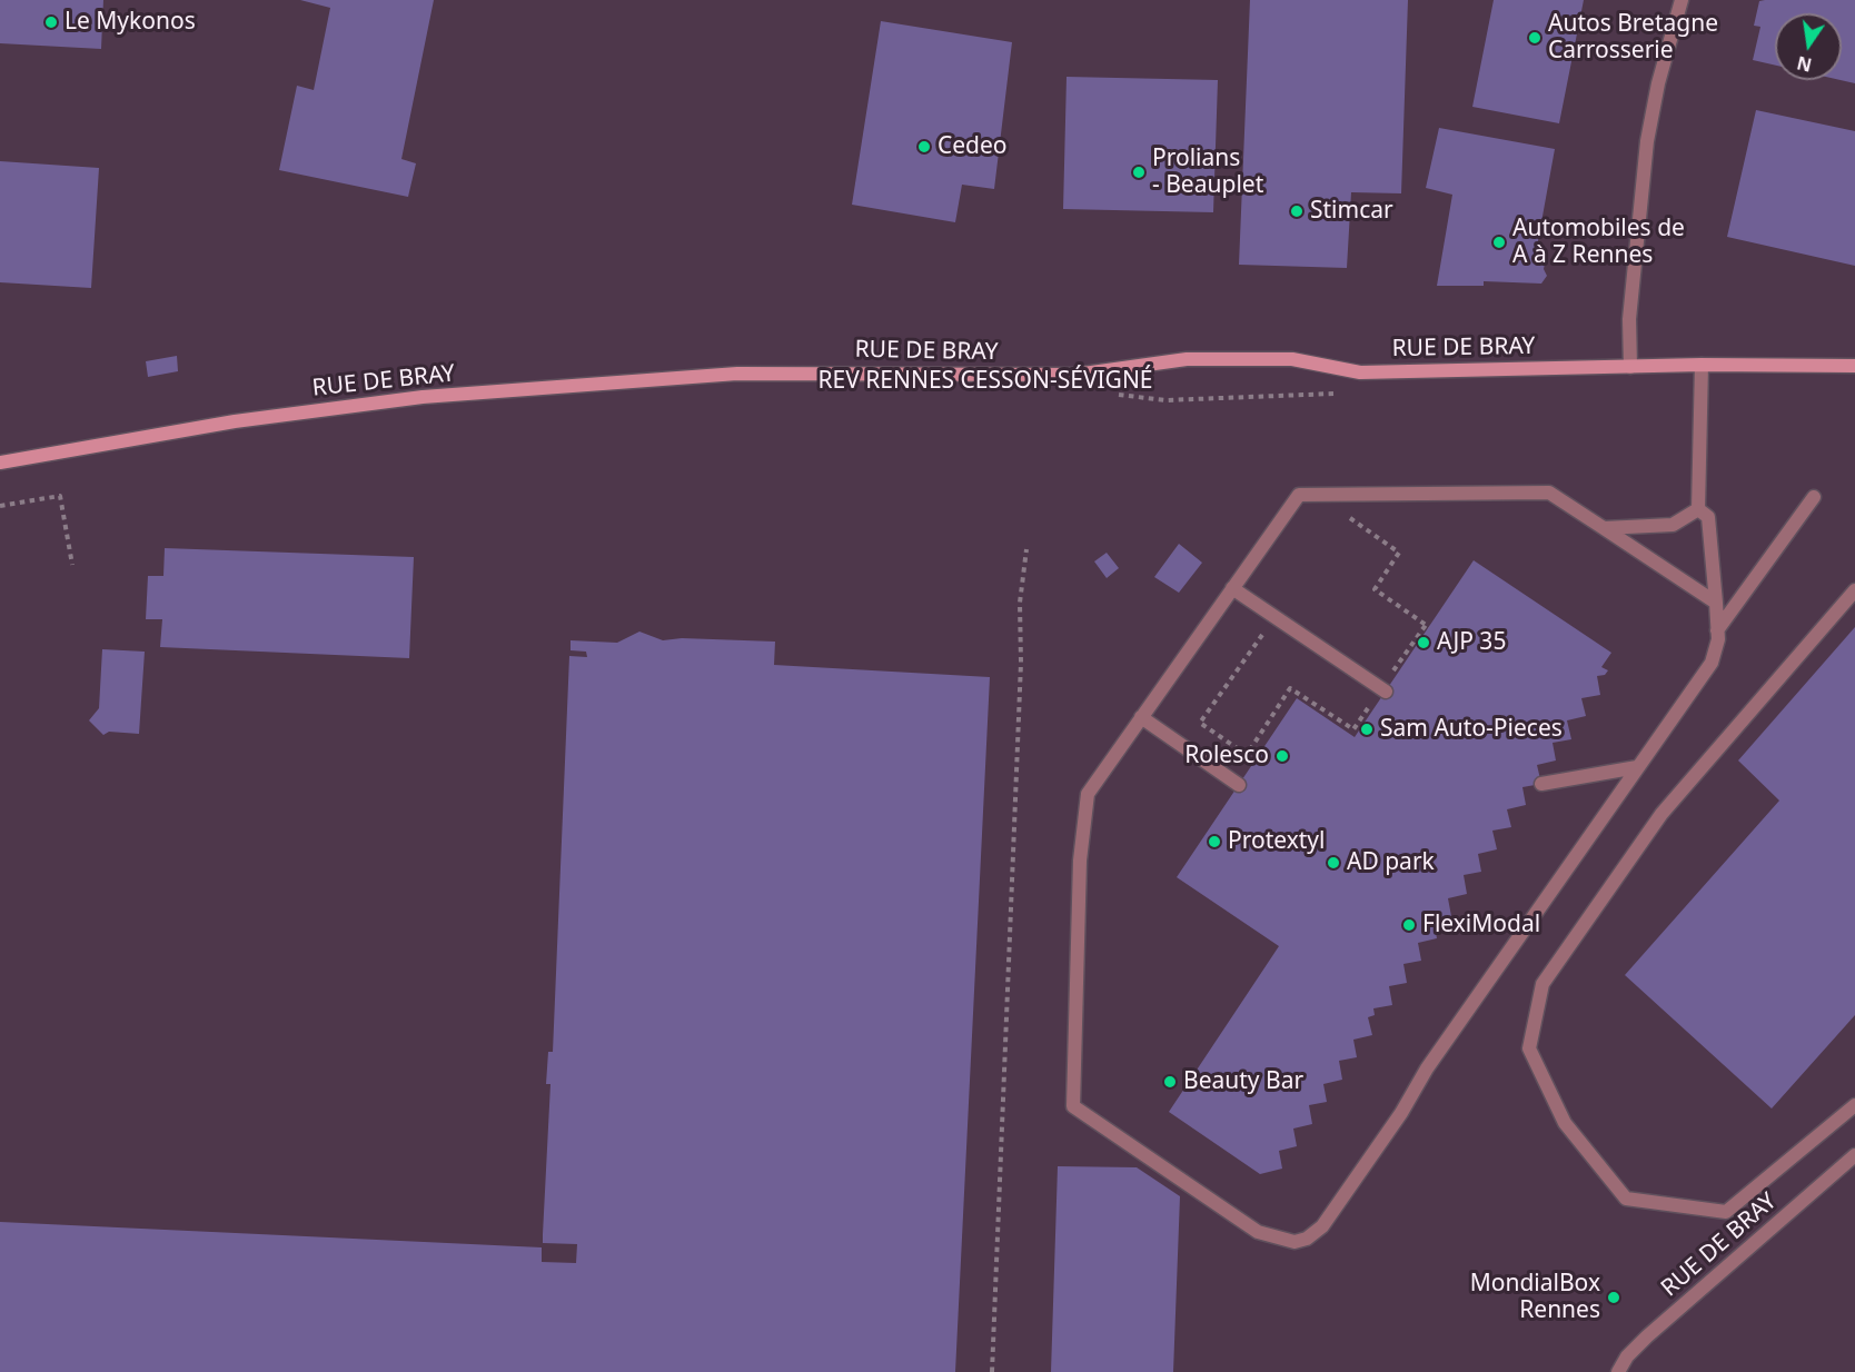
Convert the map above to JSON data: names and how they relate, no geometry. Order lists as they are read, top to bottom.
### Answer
{
  "streets": {
    "street": ["RUE DE BRAY"],
    "path": ["REV RENNES CESSON-SÉVIGNÉ"]
  },
  "places": [
    "Le Mykonos",
    "Autos Bretagne Carrosserie",
    "Cedeo",
    "Prolians - Beauplet",
    "Stimcar",
    "Automobiles de A à Z Rennes",
    "AJP 35",
    "Sam Auto-Pieces",
    "Rolesco",
    "Protextyl",
    "AD park",
    "FlexiModal",
    "Beauty Bar",
    "MondialBox Rennes"
  ],
  "north": "bottom"
}
